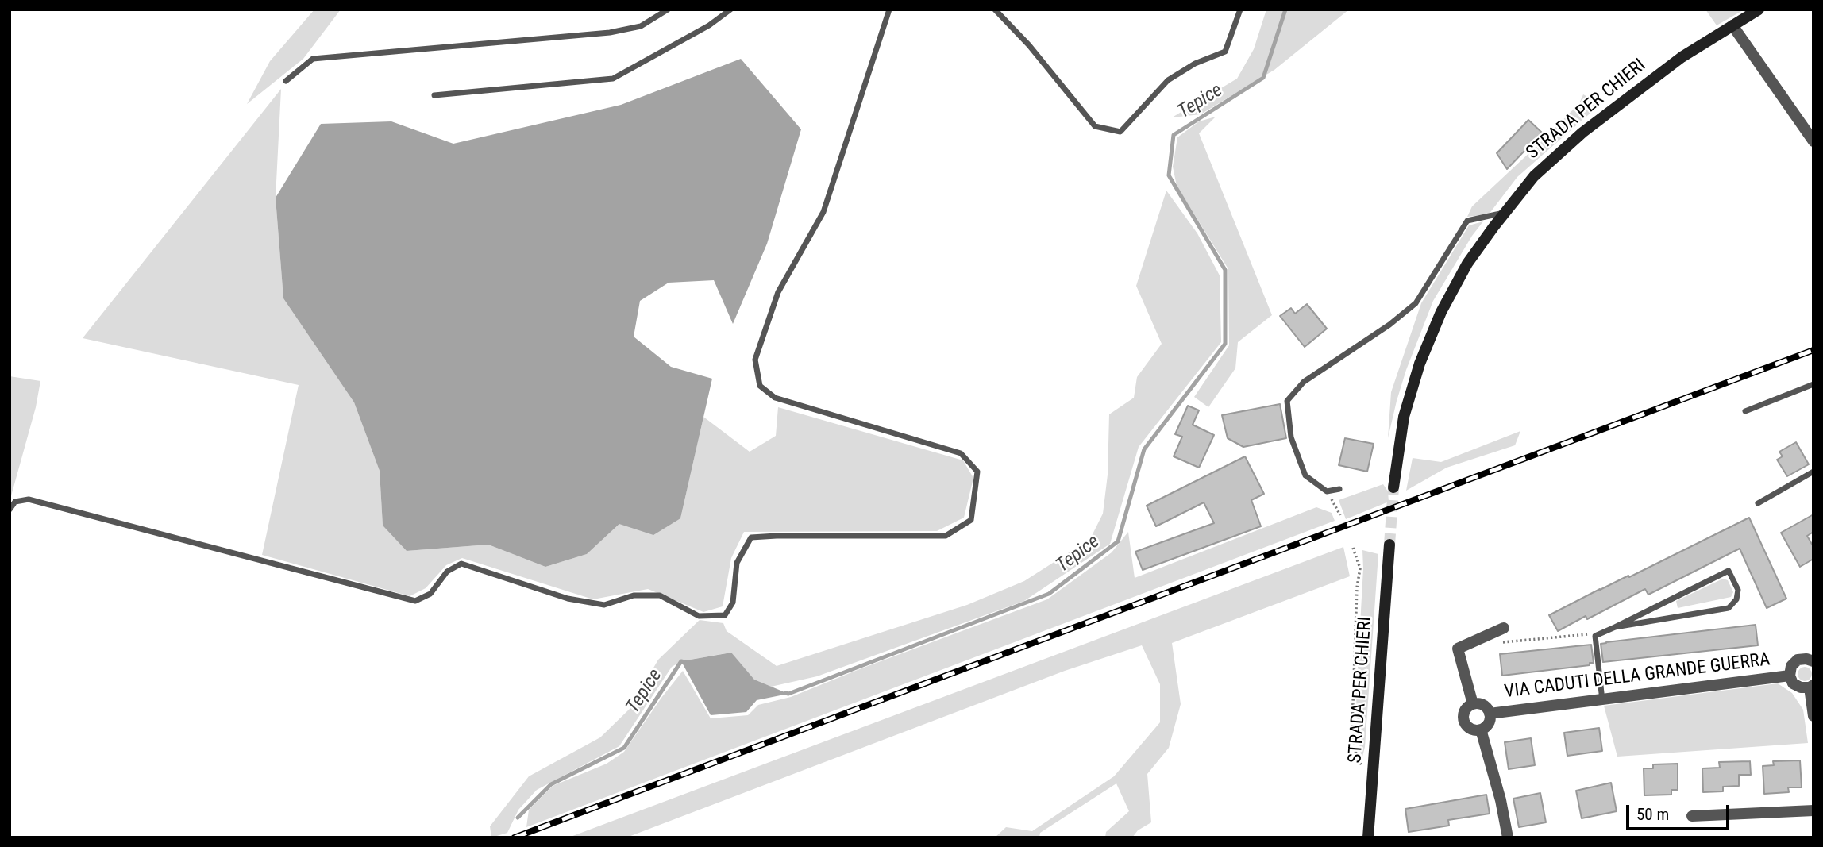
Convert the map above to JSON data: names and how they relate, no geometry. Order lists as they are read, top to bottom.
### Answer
{
  "streets": {
    "main road": ["STRADA PER CHIERI"],
    "street": ["VIA CADUTI DELLA GRANDE GUERRA"]
  },
  "water": ["Tepice"],
  "scale_bar": "50 m"
}
